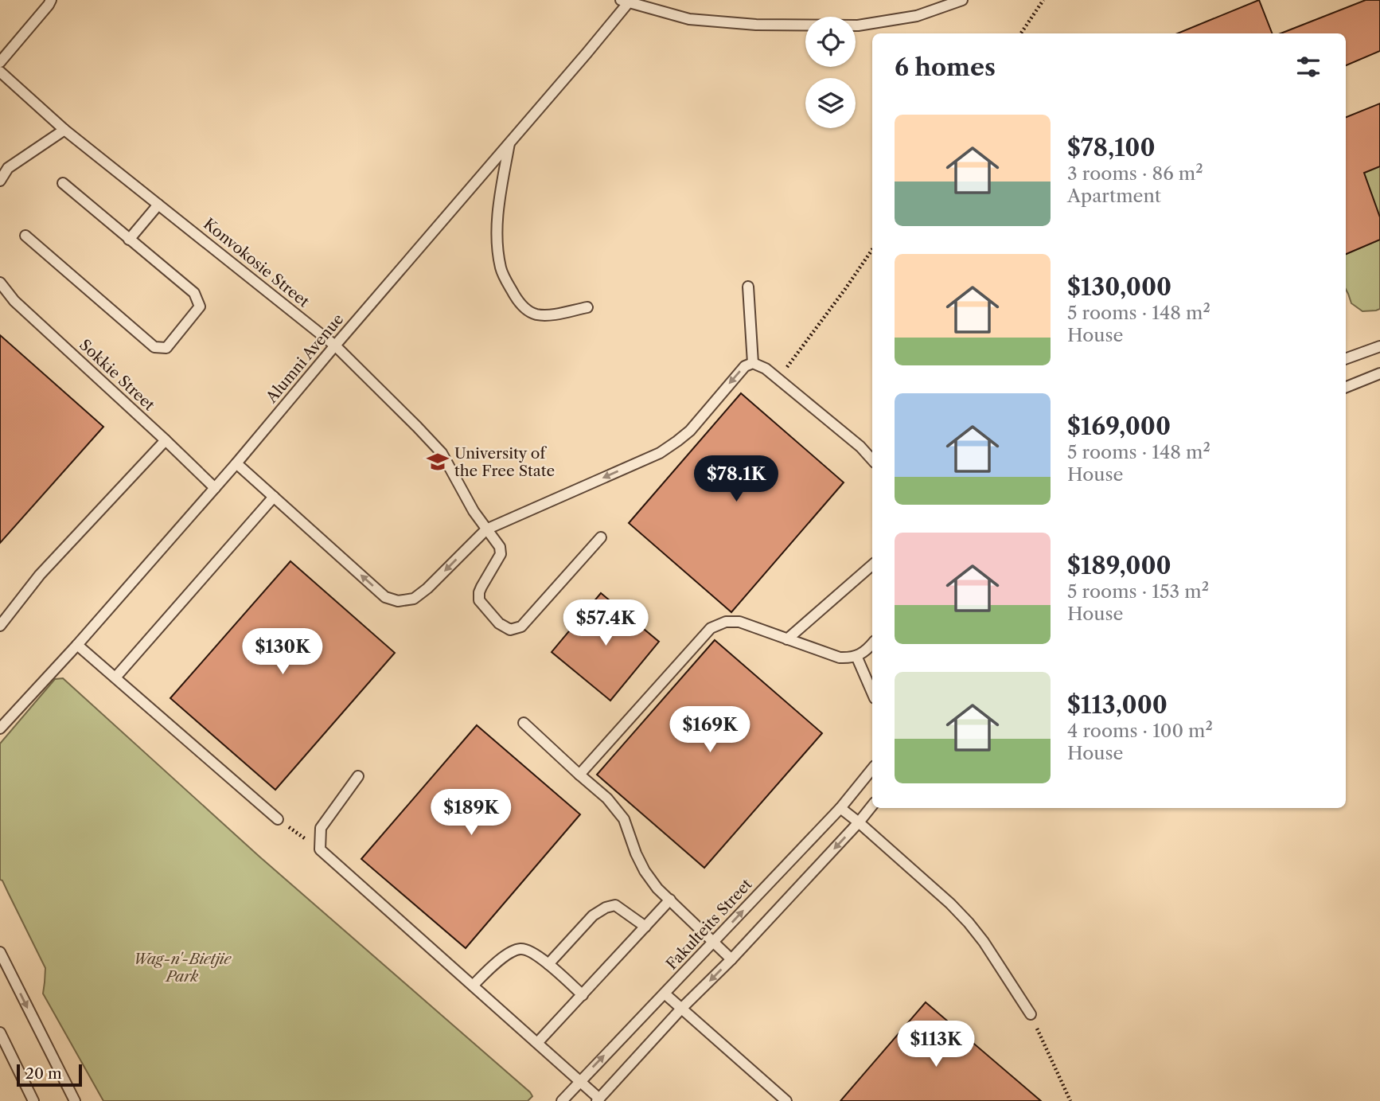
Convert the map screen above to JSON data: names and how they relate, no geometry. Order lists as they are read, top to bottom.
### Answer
{
  "streets": {
    "lane": [
      "Konvokosie Street",
      "Alumni Avenue",
      "Sokkie Street",
      "Fakulteits Street"
    ]
  },
  "crossings": [
    ["Konvokosie Street", "Alumni Avenue"],
    ["Alumni Avenue", "Sokkie Street"]
  ],
  "parks": ["Wag-n'-Bietjie Park"],
  "places": {
    "school or university": ["University of the Free State"]
  },
  "scale_bar": "20 m",
  "page": {
    "heading": "6 homes",
    "list": [
      {
        "name": "$78,100",
        "note": "3 rooms · 86 m² · Apartment"
      },
      {
        "name": "$130,000",
        "note": "5 rooms · 148 m² · House"
      },
      {
        "name": "$169,000",
        "note": "5 rooms · 148 m² · House"
      },
      {
        "name": "$189,000",
        "note": "5 rooms · 153 m² · House"
      },
      {
        "name": "$113,000",
        "note": "4 rooms · 100 m² · House"
      }
    ],
    "price": [
      "$78.1K",
      "$57.4K",
      "$130K",
      "$169K",
      "$189K",
      "$113K"
    ],
    "scale": "20 m"
  }
}
